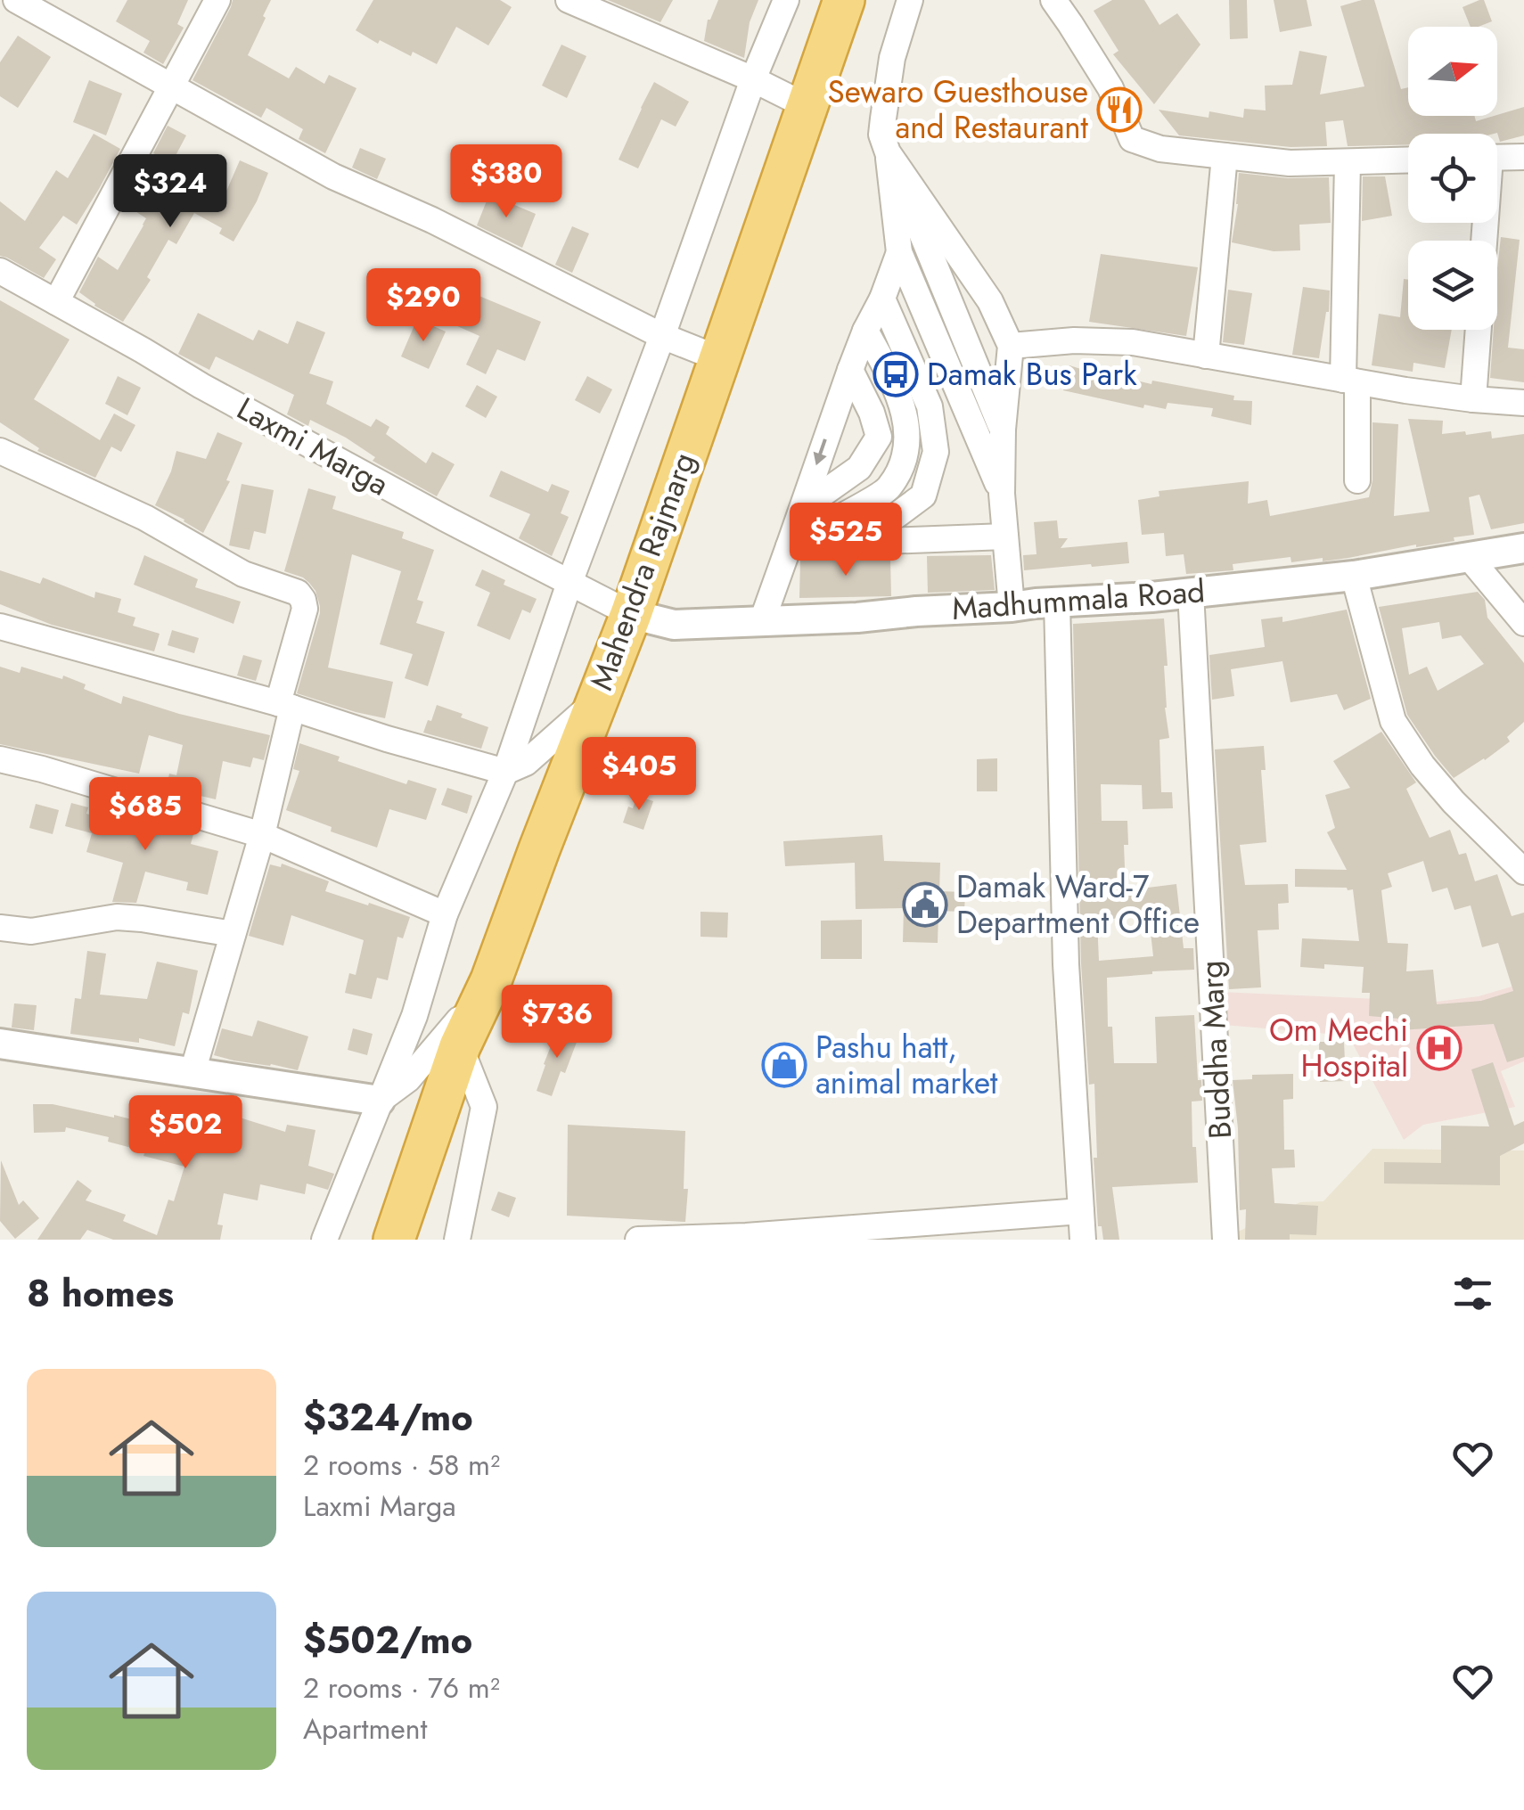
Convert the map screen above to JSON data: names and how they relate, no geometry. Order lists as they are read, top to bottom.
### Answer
{
  "streets": {
    "highway": ["Mahendra Rajmarg"],
    "street": ["Laxmi Marga", "Madhummala Road", "Buddha Marg"]
  },
  "crossings": [
    ["Laxmi Marga", "Mahendra Rajmarg"],
    ["Laxmi Marga", "Madhummala Road"],
    ["Mahendra Rajmarg", "Madhummala Road"],
    ["Madhummala Road", "Buddha Marg"]
  ],
  "places": {
    "restaurant": ["Sewaro Guesthouse and Restaurant"],
    "bus stop": ["Damak Bus Park"],
    "public building": ["Damak Ward-7 Department Office"],
    "hospital": ["Om Mechi Hospital"],
    "shop": ["Pashu hatt, animal market"]
  },
  "north": "right",
  "page": {
    "price": [
      "$380",
      "$324",
      "$290",
      "$525",
      "$405",
      "$685",
      "$736",
      "$502"
    ],
    "heading": "8 homes",
    "list": [
      {
        "name": "$324/mo",
        "note": "2 rooms · 58 m² · Laxmi Marga"
      },
      {
        "name": "$502/mo",
        "note": "2 rooms · 76 m² · Apartment"
      }
    ]
  }
}
